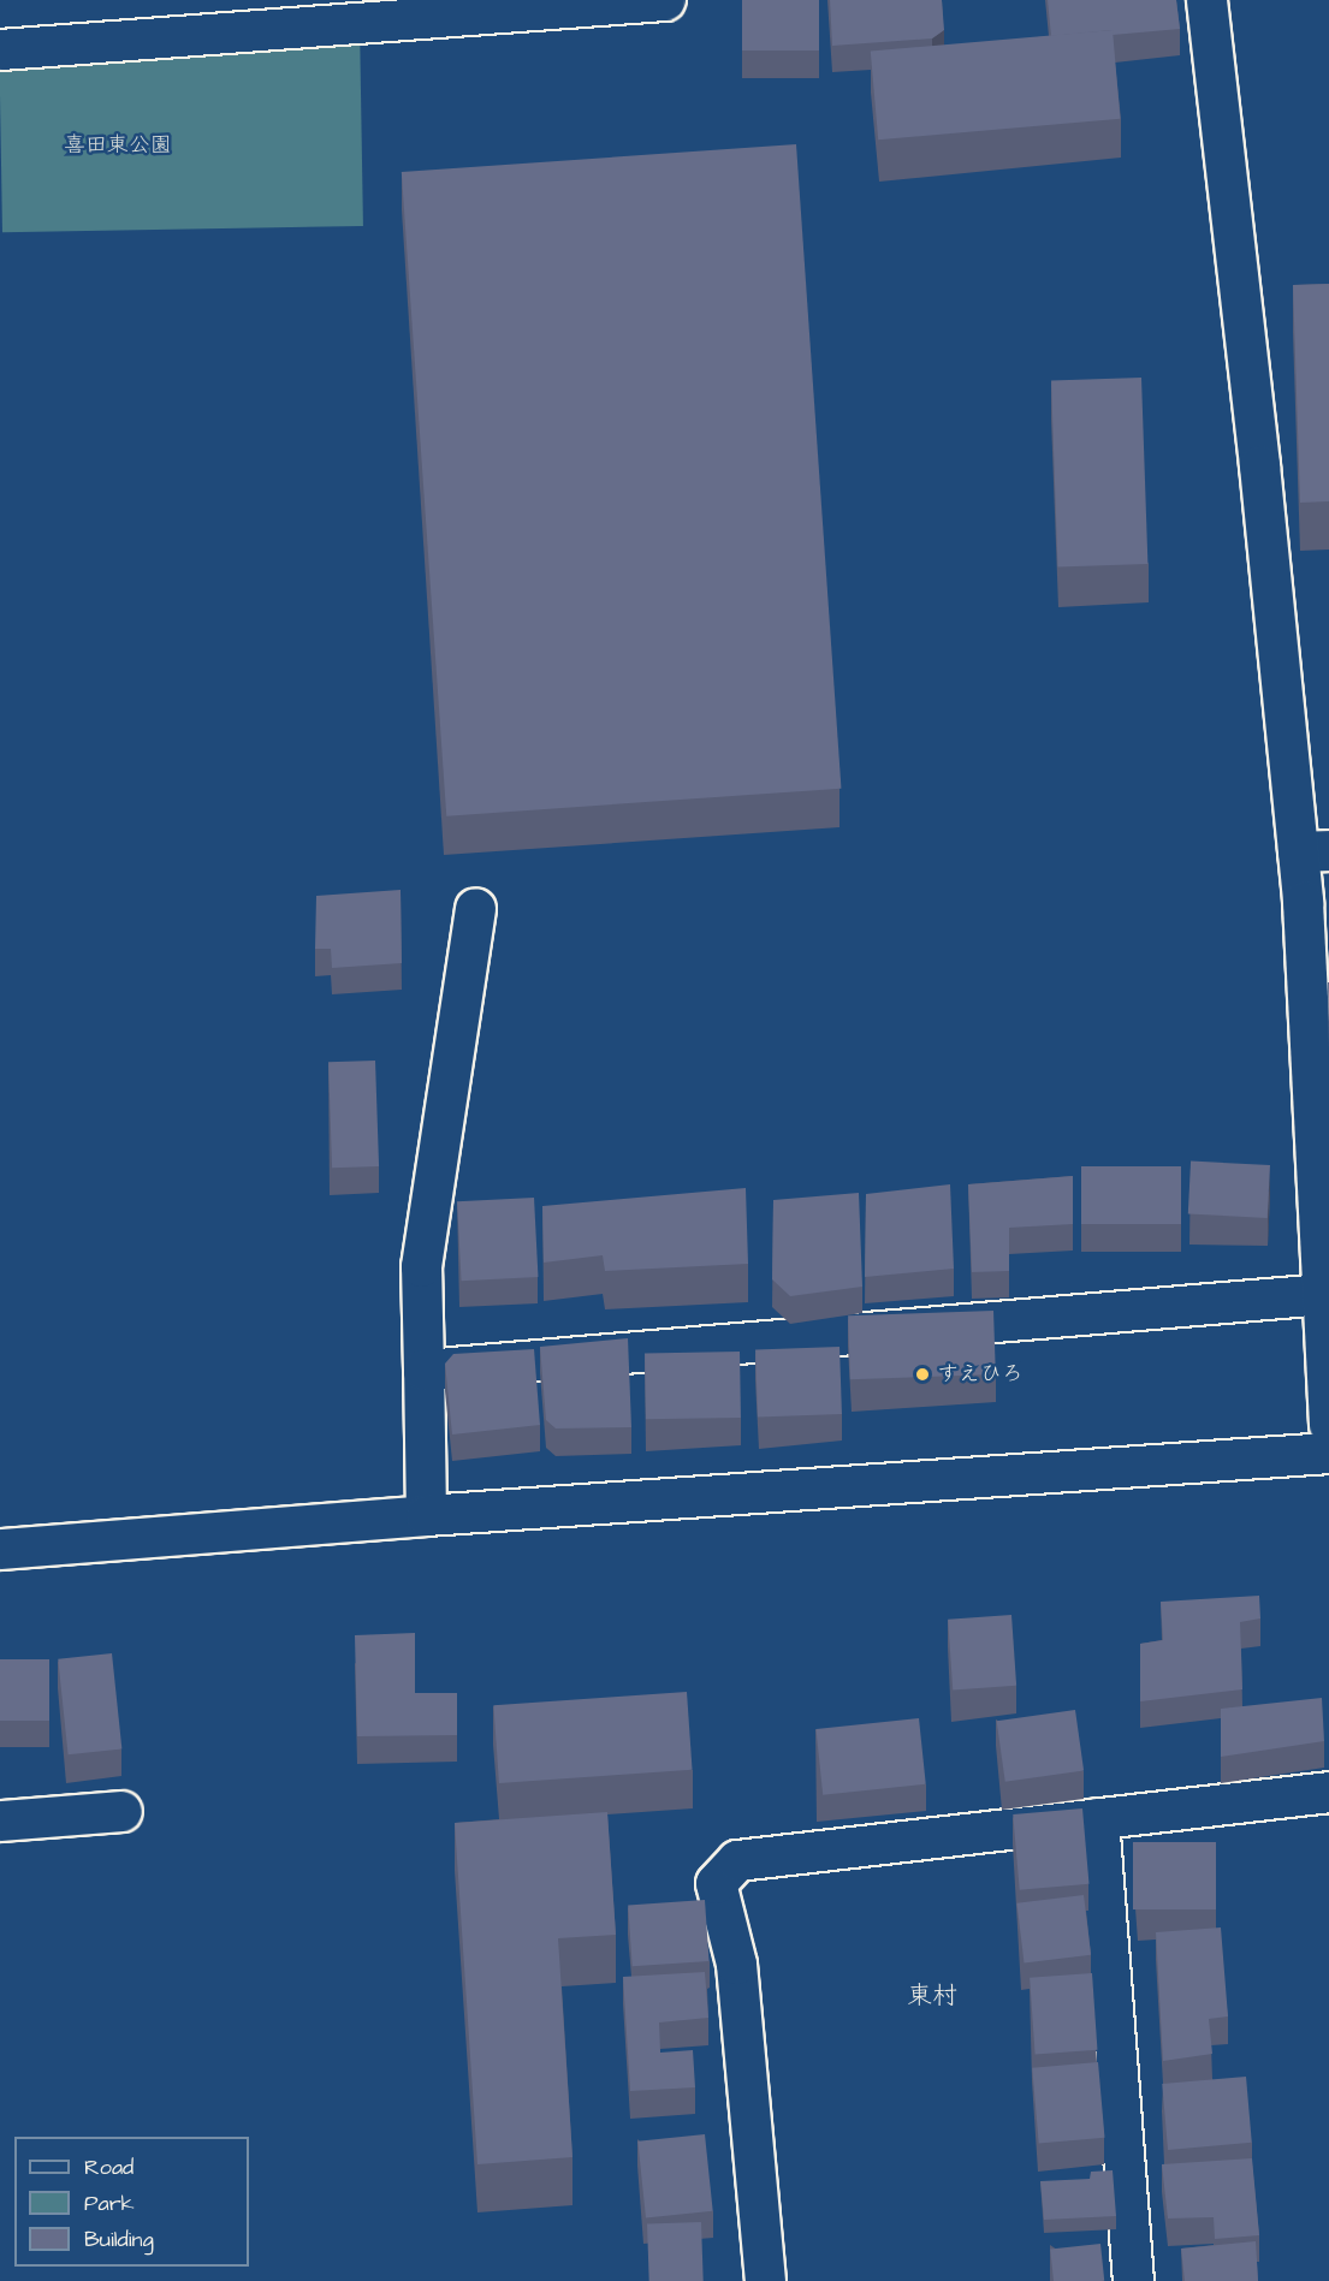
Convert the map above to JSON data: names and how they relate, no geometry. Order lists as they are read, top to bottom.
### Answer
{
  "districts": ["東村"],
  "parks": ["喜田東公園"],
  "places": ["すえひろ"],
  "legend": ["Road", "Park", "Building"]
}
